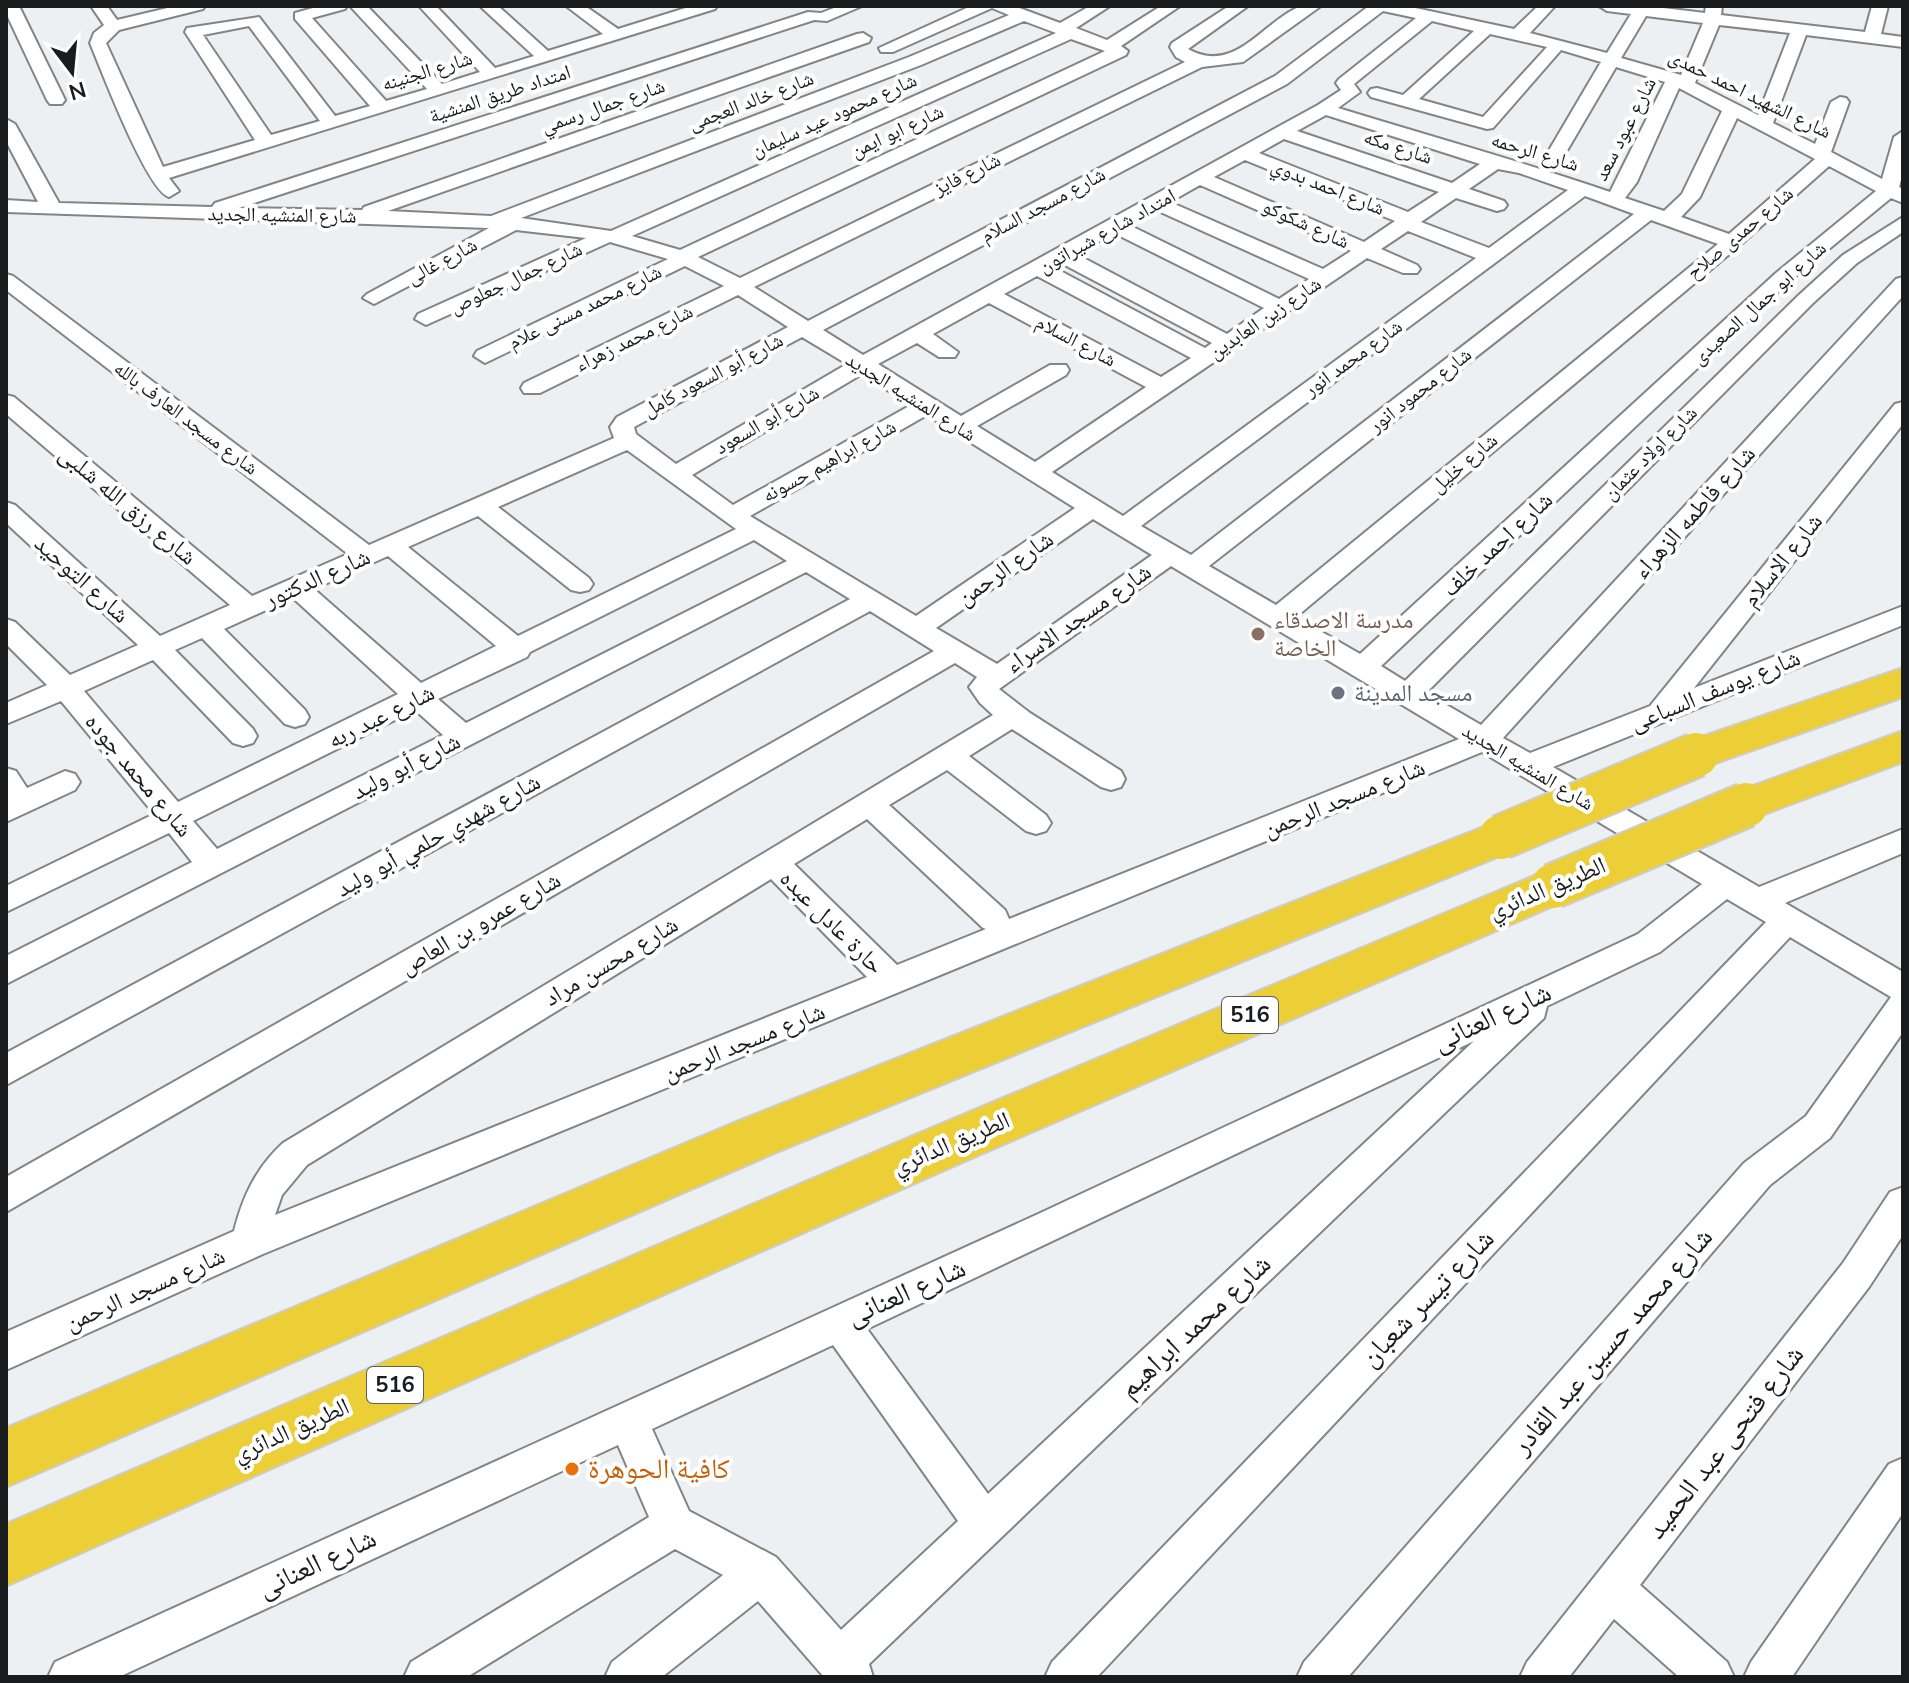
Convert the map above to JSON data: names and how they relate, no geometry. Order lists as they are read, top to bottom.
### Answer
{
  "streets": {
    "highway": ["الطريق الدائري", "516"],
    "street": [
      "شارع الجنينه",
      "امتداد طريق المنشية",
      "شارع الشهيد احمد حمدى",
      "شارع خالد العجمى",
      "شارع جمال رسمي",
      "شارع محمود عيد سليمان",
      "شارع عبود سعد",
      "شارع ابو ايمن",
      "شارع مكه",
      "شارع الرحمه",
      "شارع فايز",
      "شارع احمد بدوي",
      "شارع مسجد السلام",
      "شارع المنشيه الجديد",
      "شارع شكوكو",
      "امتداد شارع شيراتون",
      "شارع حمدى صلاح",
      "شارع غالى",
      "شارع جمال جعلوص",
      "شارع ابو جمال الصعيدى",
      "شارع محمد مسنى علام",
      "شارع زين العابدين",
      "شارع محمد زهراء",
      "شارع السلام",
      "شارع محمد انور",
      "شارع أبو السعود كامل",
      "شارع محمود انور",
      "شارع مسجد العارف بالله",
      "شارع أبو السعود",
      "شارع اولاد عثمان",
      "شارع ابراهيم حسونه",
      "شارع خليل",
      "شارع رزق الله شلبى",
      "شارع فاطمه الزهراء",
      "شارع احمد خلف",
      "شارع الاسلام",
      "شارع الرحمن",
      "شارع الدكتور",
      "شارع التوحيد",
      "شارع مسجد الاسراء",
      "شارع يوسف السباعى",
      "شارع عبد ربه",
      "شارع أبو وليد",
      "شارع محمد جوده",
      "شارع مسجد الرحمن",
      "شارع شهدي حلمي أبو وليد",
      "حارة عادل عبده",
      "شارع عمرو بن العاص",
      "شارع محسن مراد",
      "شارع العنانى",
      "شارع تيسر شعبان",
      "شارع محمد ابراهيم",
      "شارع محمد حسين عبد القادر",
      "شارع فتحى عبد الحميد"
    ]
  },
  "crossings": [
    ["امتداد طريق المنشية", "شارع المنشيه الجديد"],
    ["شارع الشهيد احمد حمدى", "شارع عبود سعد"],
    ["شارع الشهيد احمد حمدى", "شارع مسجد السلام"],
    ["شارع الشهيد احمد حمدى", "امتداد شارع شيراتون"],
    ["شارع الشهيد احمد حمدى", "شارع حمدى صلاح"],
    ["شارع الشهيد احمد حمدى", "شارع ابو جمال الصعيدى"],
    ["شارع الشهيد احمد حمدى", "شارع محمود انور"],
    ["شارع خالد العجمى", "شارع المنشيه الجديد"],
    ["شارع خالد العجمى", "شارع غالى"],
    ["شارع جمال رسمي", "شارع المنشيه الجديد"],
    ["شارع محمود عيد سليمان", "شارع المنشيه الجديد"],
    ["شارع محمود عيد سليمان", "شارع جمال جعلوص"],
    ["شارع عبود سعد", "شارع الرحمه"],
    ["شارع ابو ايمن", "شارع المنشيه الجديد"],
    ["شارع ابو ايمن", "شارع محمد مسنى علام"],
    ["شارع مكه", "امتداد شارع شيراتون"],
    ["شارع مكه", "شارع زين العابدين"],
    ["شارع الرحمه", "امتداد شارع شيراتون"],
    ["شارع الرحمه", "شارع حمدى صلاح"],
    ["شارع الرحمه", "شارع زين العابدين"],
    ["شارع الرحمه", "شارع محمد انور"],
    ["شارع الرحمه", "شارع محمود انور"],
    ["شارع فايز", "شارع المنشيه الجديد"],
    ["شارع فايز", "شارع محمد زهراء"],
    ["شارع احمد بدوي", "امتداد شارع شيراتون"],
    ["شارع احمد بدوي", "شارع زين العابدين"],
    ["شارع احمد بدوي", "شارع محمد انور"],
    ["شارع مسجد السلام", "شارع المنشيه الجديد"],
    ["شارع مسجد السلام", "شارع أبو السعود كامل"],
    ["شارع المنشيه الجديد", "امتداد شارع شيراتون"],
    ["شارع المنشيه الجديد", "شارع غالى"],
    ["شارع المنشيه الجديد", "شارع جمال جعلوص"],
    ["شارع المنشيه الجديد", "شارع محمد مسنى علام"],
    ["شارع المنشيه الجديد", "شارع زين العابدين"],
    ["شارع المنشيه الجديد", "شارع محمد زهراء"],
    ["شارع المنشيه الجديد", "شارع محمد انور"],
    ["شارع المنشيه الجديد", "شارع أبو السعود كامل"],
    ["شارع المنشيه الجديد", "شارع محمود انور"],
    ["شارع المنشيه الجديد", "شارع أبو السعود"],
    ["شارع المنشيه الجديد", "شارع اولاد عثمان"],
    ["شارع المنشيه الجديد", "شارع ابراهيم حسونه"],
    ["شارع المنشيه الجديد", "شارع خليل"],
    ["شارع المنشيه الجديد", "شارع فاطمه الزهراء"],
    ["شارع المنشيه الجديد", "شارع احمد خلف"],
    ["شارع المنشيه الجديد", "شارع الرحمن"],
    ["شارع المنشيه الجديد", "شارع مسجد الاسراء"],
    ["شارع المنشيه الجديد", "شارع يوسف السباعى"],
    ["شارع المنشيه الجديد", "شارع مسجد الرحمن"],
    ["شارع المنشيه الجديد", "شارع العنانى"],
    ["شارع المنشيه الجديد", "شارع تيسر شعبان"],
    ["شارع شكوكو", "امتداد شارع شيراتون"],
    ["شارع شكوكو", "شارع زين العابدين"],
    ["امتداد شارع شيراتون", "شارع السلام"],
    ["امتداد شارع شيراتون", "شارع أبو السعود"],
    ["شارع حمدى صلاح", "شارع خليل"],
    ["شارع ابو جمال الصعيدى", "شارع احمد خلف"],
    ["شارع زين العابدين", "شارع السلام"],
    ["شارع أبو السعود كامل", "شارع الدكتور"],
    ["شارع محمود انور", "شارع مسجد الاسراء"],
    ["شارع مسجد العارف بالله", "شارع الدكتور"],
    ["شارع مسجد العارف بالله", "شارع عبد ربه"],
    ["شارع ابراهيم حسونه", "شارع عبد ربه"],
    ["شارع رزق الله شلبى", "شارع الدكتور"],
    ["شارع فاطمه الزهراء", "شارع مسجد الرحمن"],
    ["شارع الاسلام", "شارع يوسف السباعى"],
    ["شارع الدكتور", "شارع التوحيد"],
    ["شارع الدكتور", "شارع محمد جوده"],
    ["شارع مسجد الاسراء", "شارع محسن مراد"],
    ["شارع عبد ربه", "شارع محمد جوده"],
    ["شارع أبو وليد", "شارع محمد جوده"],
    ["شارع مسجد الرحمن", "حارة عادل عبده"],
    ["شارع مسجد الرحمن", "شارع محسن مراد"],
    ["حارة عادل عبده", "شارع محسن مراد"],
    ["شارع العنانى", "شارع محمد ابراهيم"]
  ],
  "places": ["مدرسة الاصدقاء الخاصة", "مسجد المدينة", "كافية الحوهرة"],
  "north": "bottom"
}
